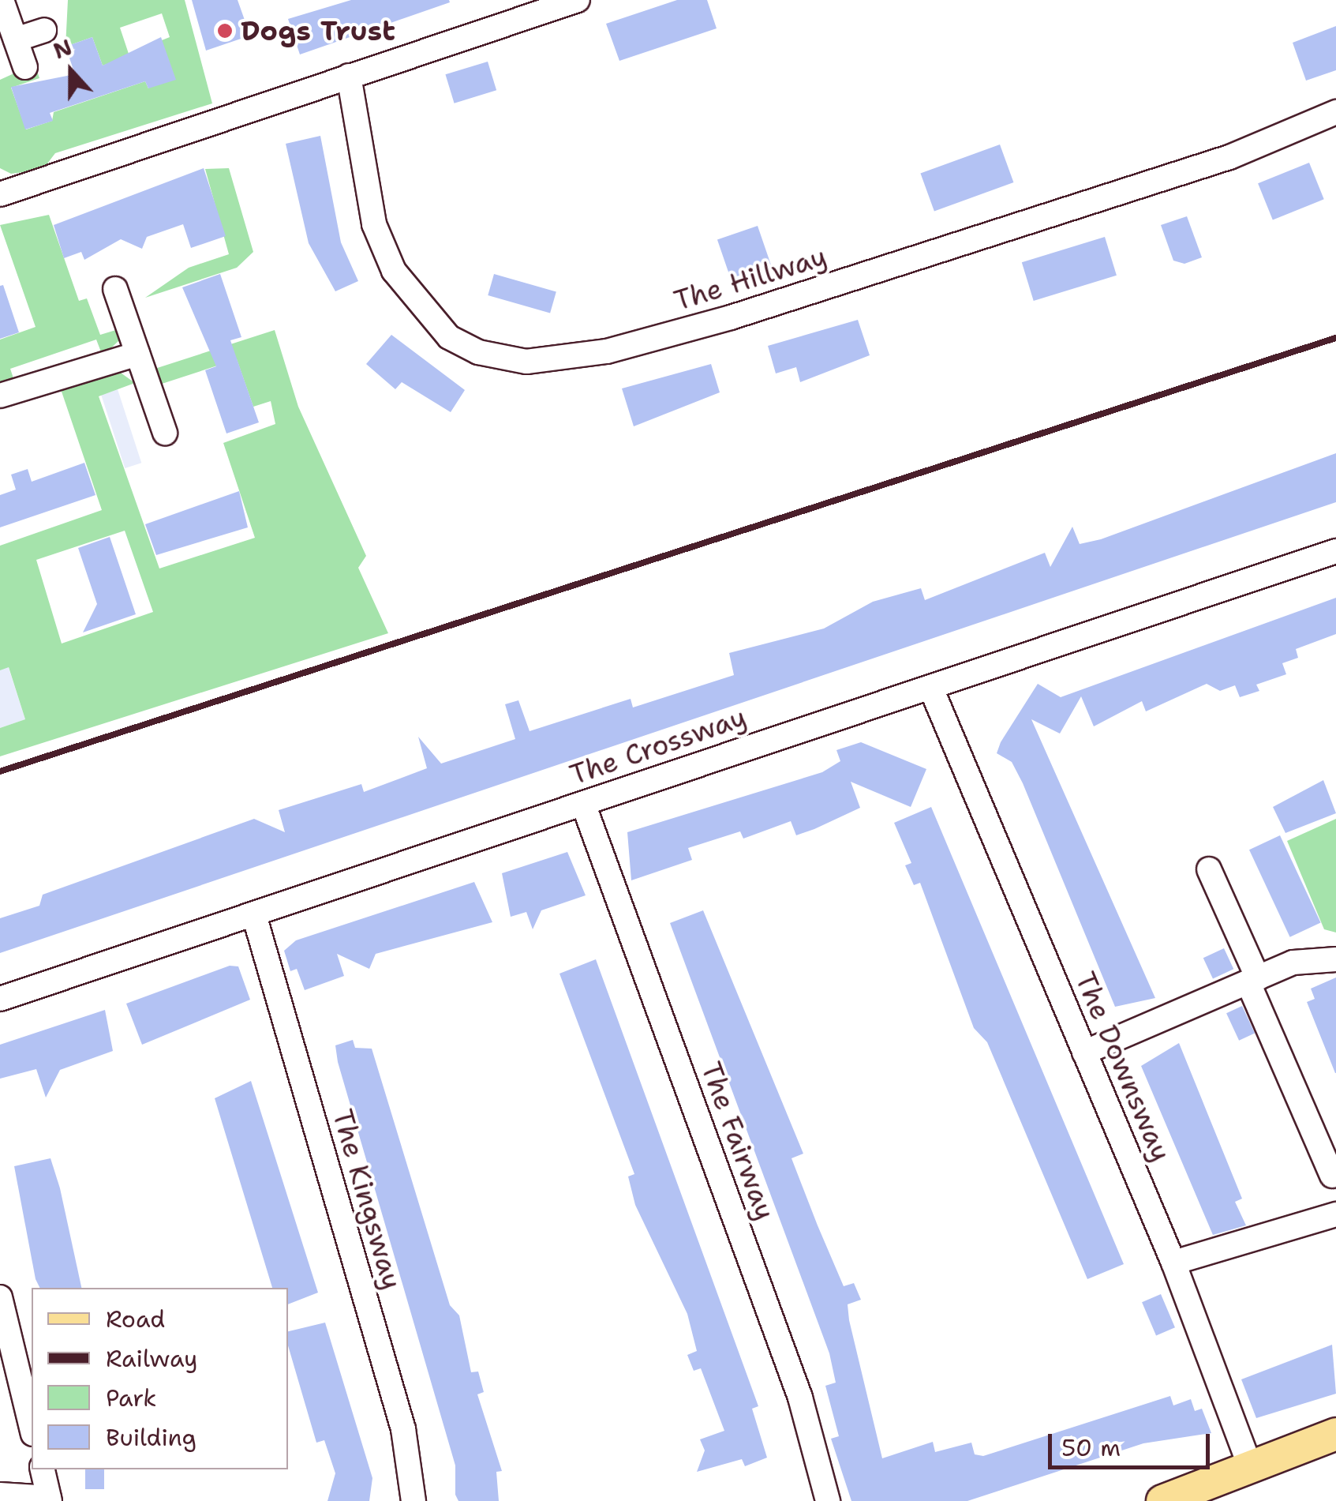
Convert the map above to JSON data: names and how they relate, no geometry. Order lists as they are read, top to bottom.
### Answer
{
  "streets": {
    "street": [
      "The Hillway",
      "The Crossway",
      "The Downsway",
      "The Fairway",
      "The Kingsway"
    ]
  },
  "crossings": [
    ["The Crossway", "The Downsway"],
    ["The Crossway", "The Fairway"],
    ["The Crossway", "The Kingsway"]
  ],
  "places": ["Dogs Trust"],
  "legend": [
    "Road",
    "Railway",
    "Park",
    "Building"
  ],
  "scale_bar": "50 m",
  "north": "top"
}
